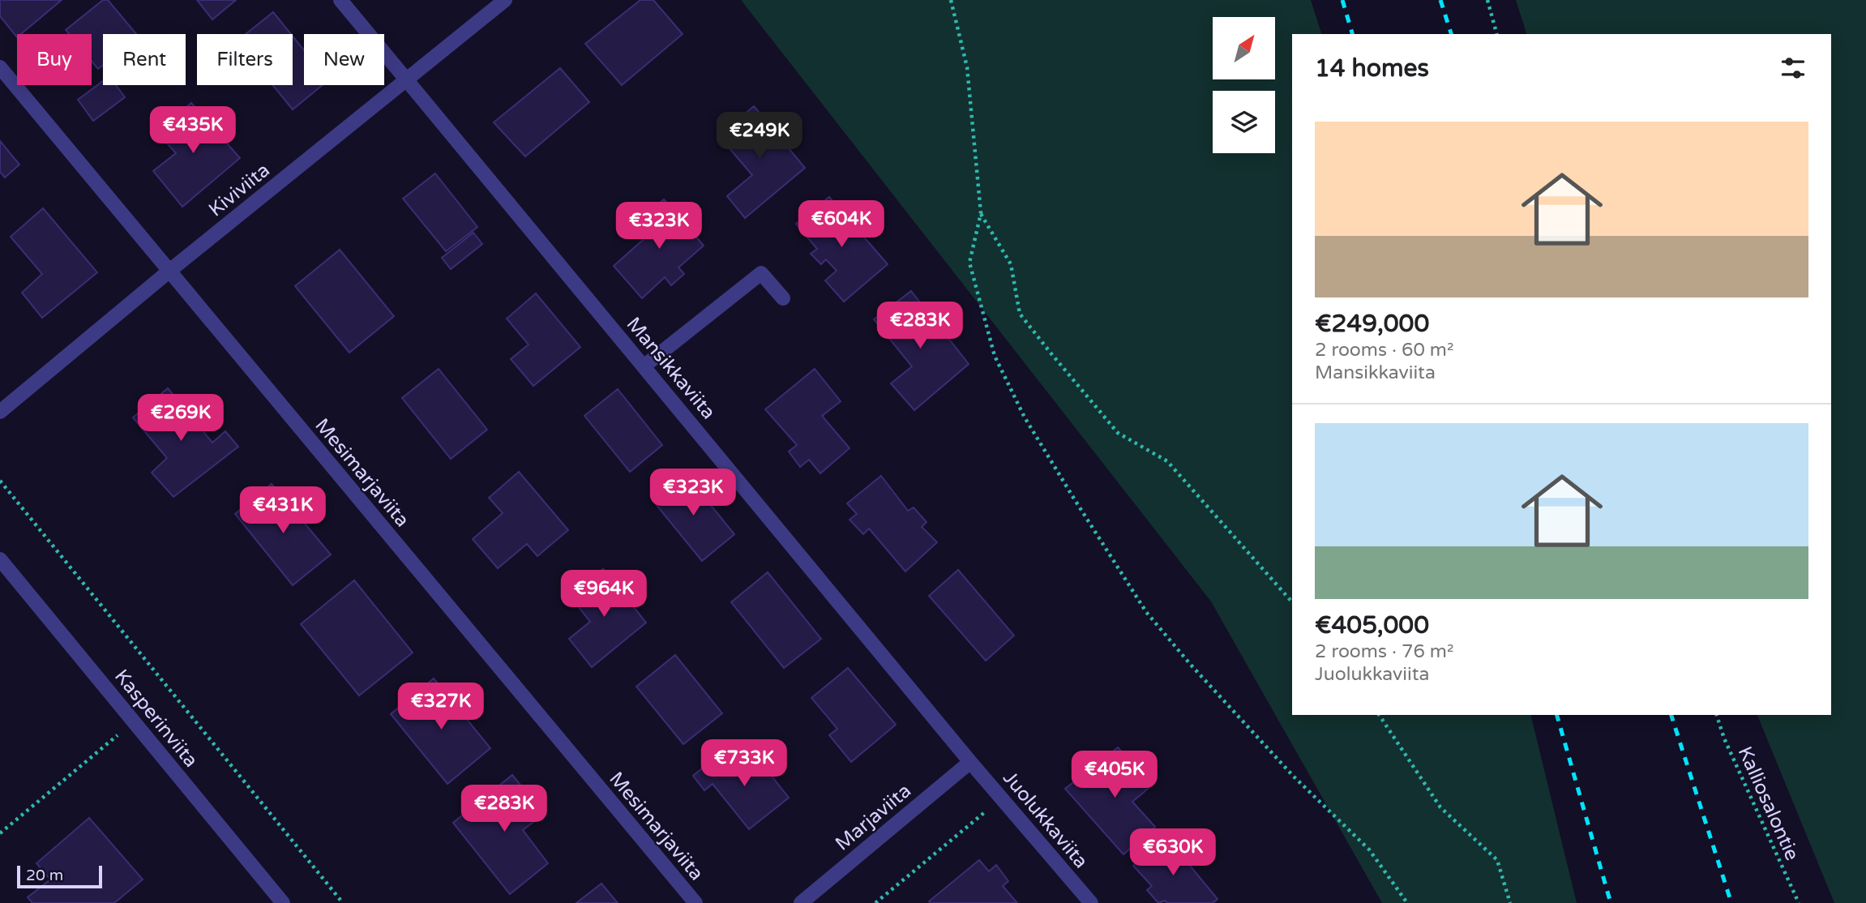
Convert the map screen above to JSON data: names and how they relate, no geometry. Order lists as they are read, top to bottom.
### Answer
{
  "streets": {
    "street": [
      "Kiviviita",
      "Mansikkaviita",
      "Mesimarjaviita",
      "Kasperinviita",
      "Marjaviita",
      "Juolukkaviita"
    ],
    "path": ["Kalliosalontie"]
  },
  "crossings": [
    ["Kiviviita", "Mansikkaviita"],
    ["Kiviviita", "Mesimarjaviita"],
    ["Mansikkaviita", "Marjaviita"],
    ["Mansikkaviita", "Juolukkaviita"],
    ["Marjaviita", "Juolukkaviita"]
  ],
  "scale_bar": "20 m",
  "north": "top right",
  "page": {
    "chip": [
      "Buy",
      "Rent",
      "Filters",
      "New"
    ],
    "heading": "14 homes",
    "list": [
      {
        "name": "€249,000",
        "note": "2 rooms · 60 m² · Mansikkaviita"
      },
      {
        "name": "€405,000",
        "note": "2 rooms · 76 m² · Juolukkaviita"
      }
    ],
    "price": [
      "€435K",
      "€249K",
      "€604K",
      "€323K",
      "€283K",
      "€269K",
      "€323K",
      "€431K",
      "€964K",
      "€327K",
      "€733K",
      "€405K",
      "€283K",
      "€630K"
    ],
    "scale": "20 m"
  }
}
